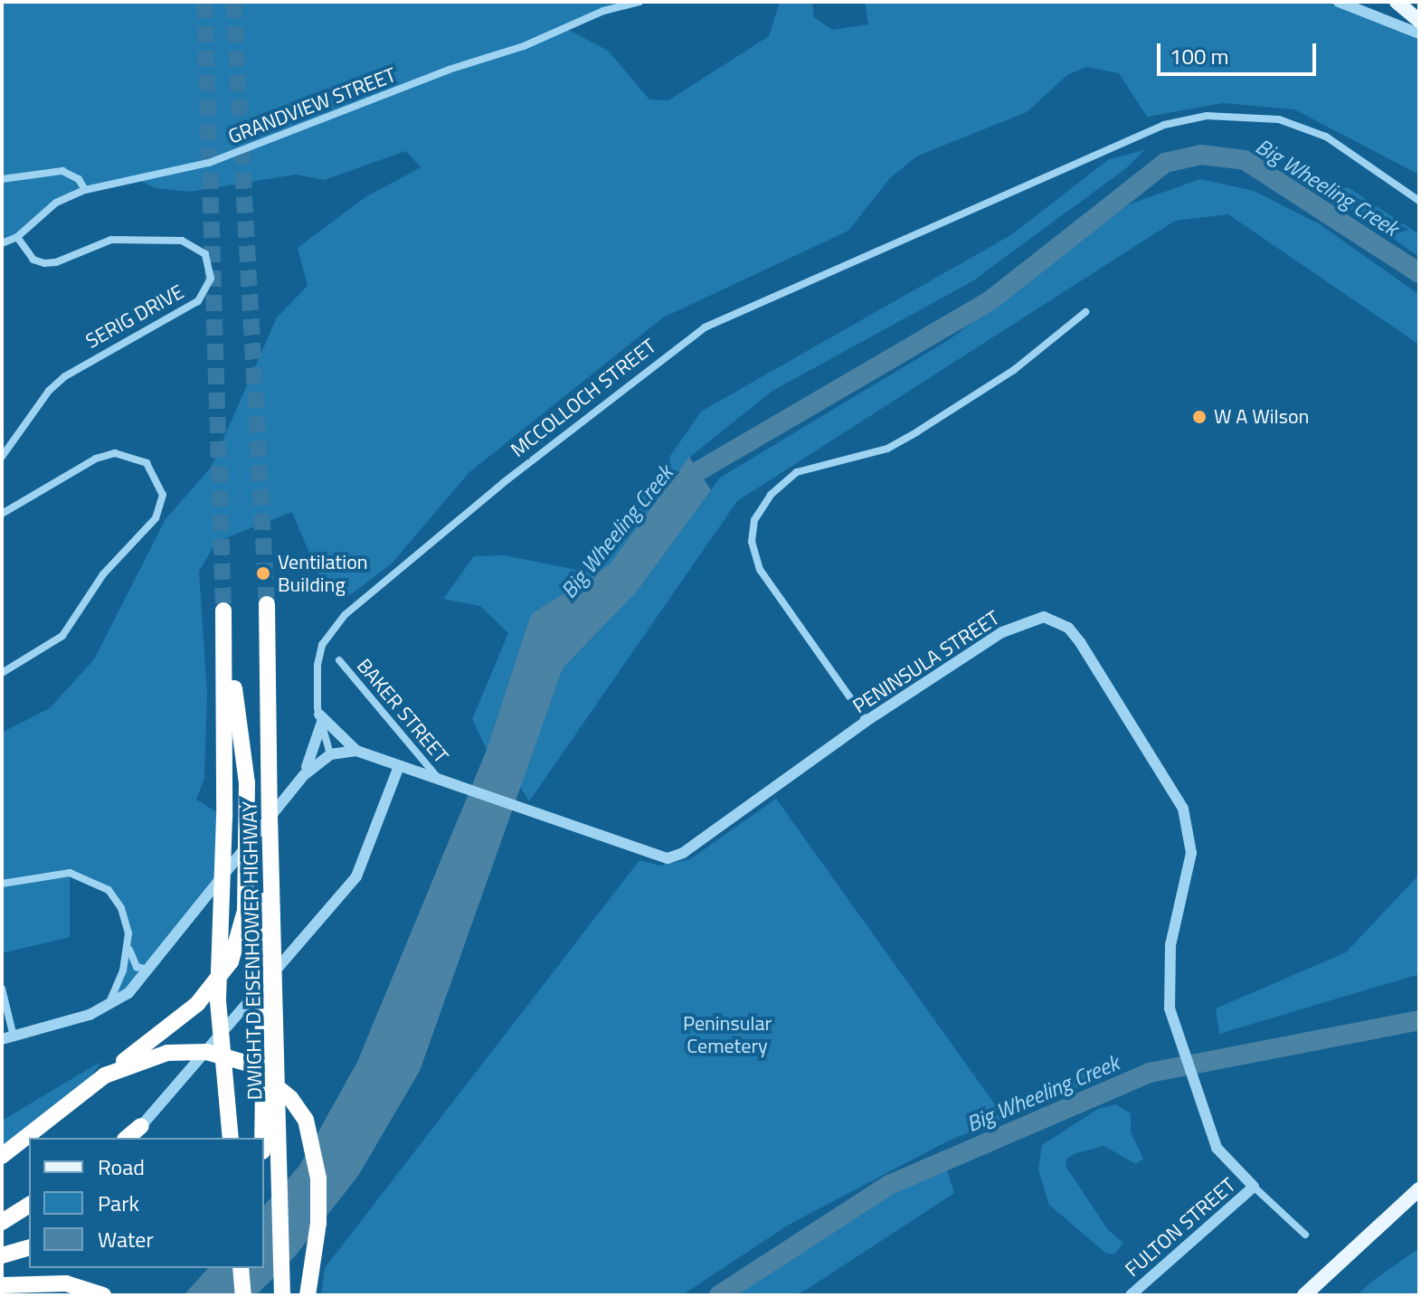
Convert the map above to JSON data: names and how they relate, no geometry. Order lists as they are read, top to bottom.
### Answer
{
  "streets": {
    "highway": ["DWIGHT D EISENHOWER HIGHWAY"],
    "street": [
      "GRANDVIEW STREET",
      "SERIG DRIVE",
      "MCCOLLOCH STREET",
      "PENINSULA STREET",
      "BAKER STREET",
      "FULTON STREET"
    ]
  },
  "crossings": [
    ["GRANDVIEW STREET", "SERIG DRIVE"],
    ["PENINSULA STREET", "BAKER STREET"],
    ["PENINSULA STREET", "FULTON STREET"]
  ],
  "water": ["Big Wheeling Creek"],
  "parks": ["Peninsular Cemetery"],
  "places": ["W A Wilson", "Ventilation Building"],
  "legend": ["Road", "Park", "Water"],
  "scale_bar": "100 m"
}
